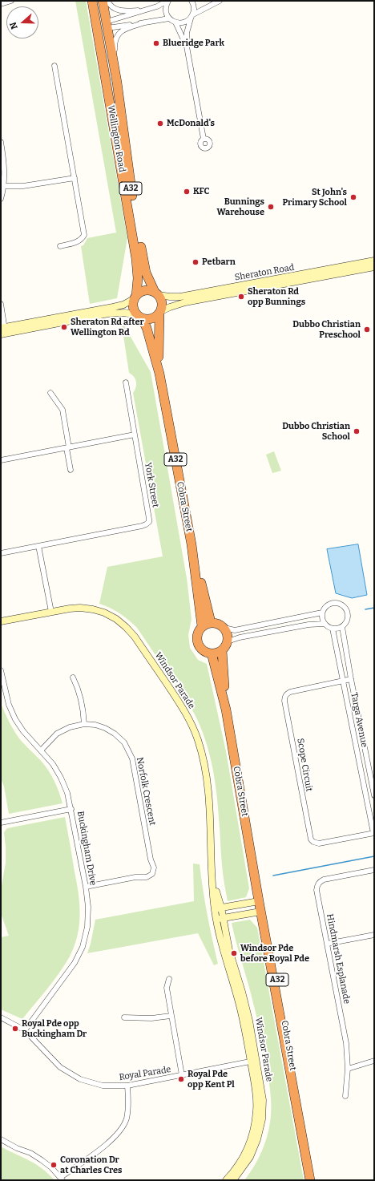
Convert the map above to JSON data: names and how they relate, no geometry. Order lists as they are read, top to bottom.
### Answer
{
  "streets": {
    "highway": ["Wellington Road", "A32", "Cobra Street"],
    "street": [
      "Sheraton Road",
      "York Street",
      "Windsor Parade",
      "Targa Avenue",
      "Scope Circuit",
      "Norfolk Crescent",
      "Buckingham Drive",
      "Hindmarsh Esplanade",
      "Royal Parade"
    ]
  },
  "crossings": [
    ["Wellington Road", "A32"],
    ["Wellington Road", "Sheraton Road"],
    ["Wellington Road", "Cobra Street"],
    ["A32", "Sheraton Road"],
    ["A32", "Cobra Street"],
    ["Sheraton Road", "Cobra Street"],
    ["Windsor Parade", "Royal Parade"],
    ["Targa Avenue", "Scope Circuit"],
    ["Norfolk Crescent", "Buckingham Drive"],
    ["Buckingham Drive", "Royal Parade"]
  ],
  "places": [
    "Blueridge Park",
    "McDonald's",
    "KFC",
    "St John's Primary School",
    "Bunnings Warehouse",
    "Petbarn",
    "Sheraton Rd opp Bunnings",
    "Sheraton Rd after Wellington Rd",
    "Dubbo Christian Preschool",
    "Dubbo Christian School",
    "Windsor Pde before Royal Pde",
    "Royal Pde opp Buckingham Dr",
    "Royal Pde opp Kent Pl",
    "Coronation Dr at Charles Cres"
  ],
  "north": "left"
}
